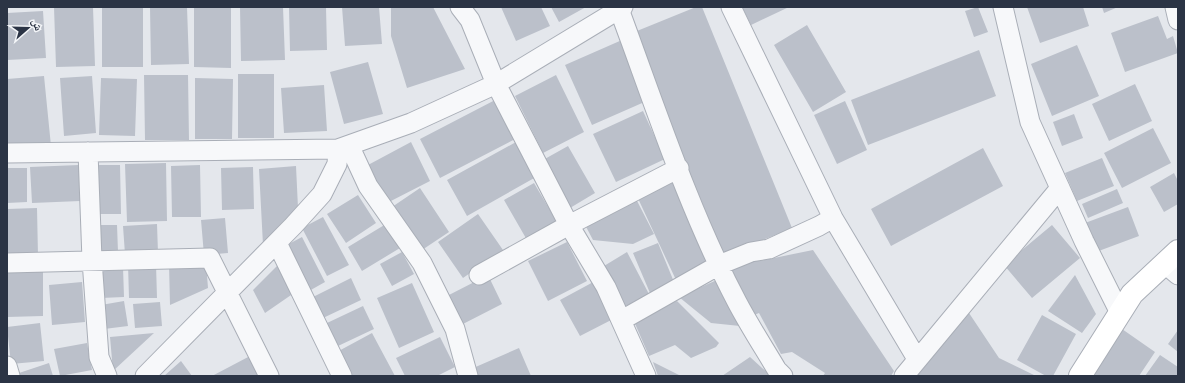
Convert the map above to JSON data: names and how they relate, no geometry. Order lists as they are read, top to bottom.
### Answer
{
  "north": "right"
}
